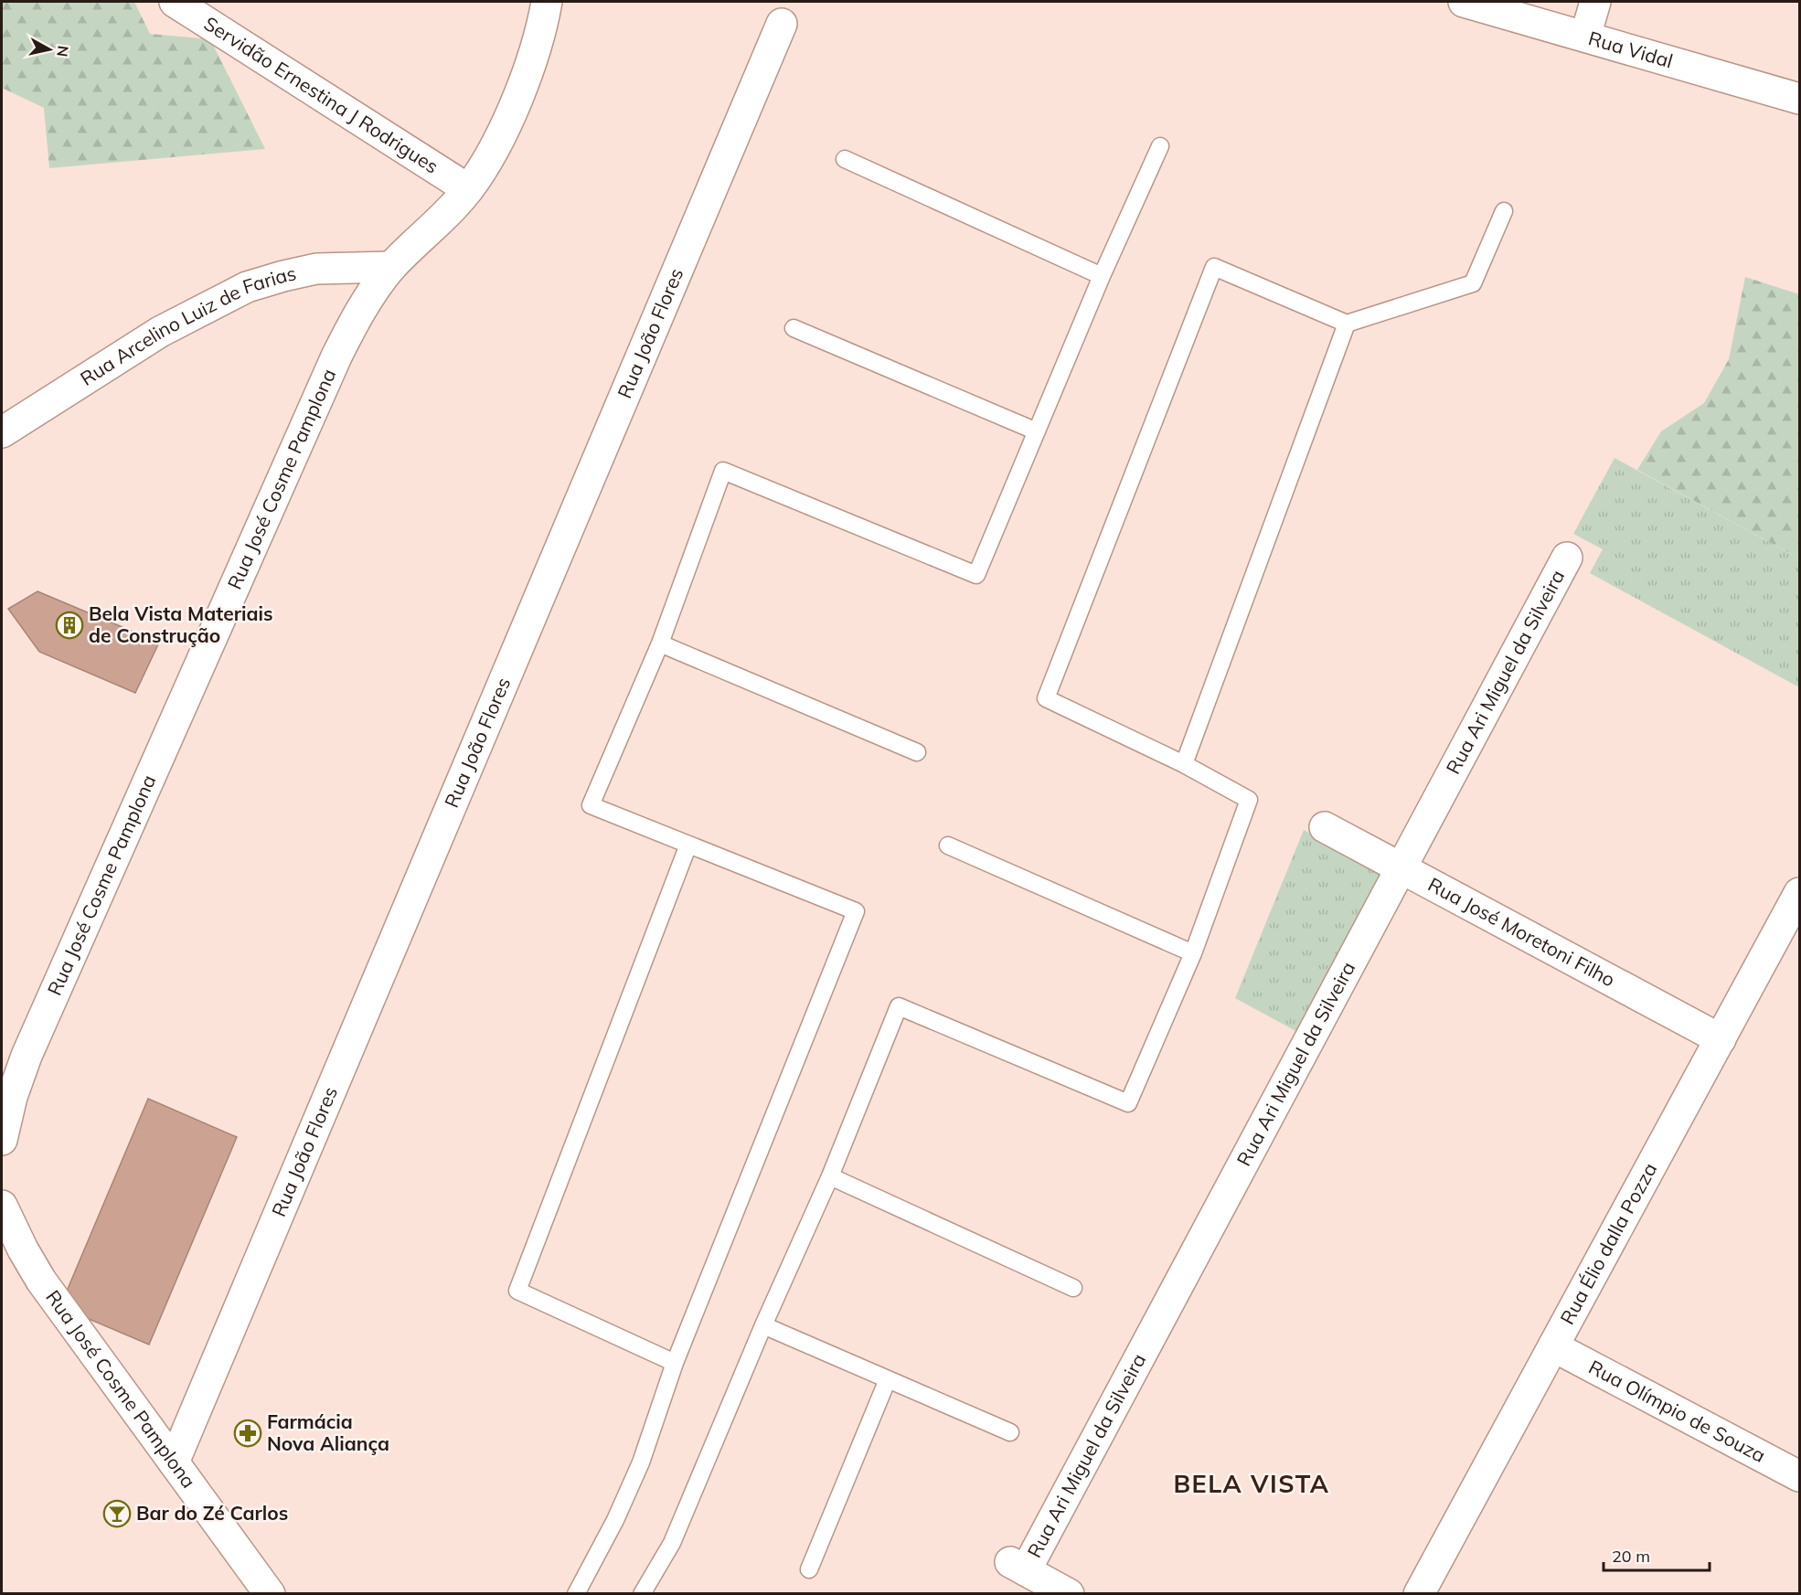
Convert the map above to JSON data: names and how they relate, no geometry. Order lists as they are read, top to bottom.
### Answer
{
  "streets": {
    "street": [
      "Rua Vidal",
      "Servidão Ernestina J Rodrigues",
      "Rua Arcelino Luiz de Farias",
      "Rua João Flores",
      "Rua José Cosme Pamplona",
      "Rua Ari Miguel da Silveira",
      "Rua José Moretoni Filho",
      "Rua Élio dalla Pozza",
      "Rua Olímpio de Souza"
    ]
  },
  "crossings": [
    ["Servidão Ernestina J Rodrigues", "Rua José Cosme Pamplona"],
    ["Rua Arcelino Luiz de Farias", "Rua José Cosme Pamplona"],
    ["Rua João Flores", "Rua José Cosme Pamplona"],
    ["Rua Ari Miguel da Silveira", "Rua José Moretoni Filho"],
    ["Rua José Moretoni Filho", "Rua Élio dalla Pozza"],
    ["Rua Élio dalla Pozza", "Rua Olímpio de Souza"]
  ],
  "districts": ["BELA VISTA"],
  "places": {
    "building": ["Bela Vista Materiais de Construção"],
    "pharmacy": ["Farmácia Nova Aliança"],
    "bar": ["Bar do Zé Carlos"]
  },
  "scale_bar": "20 m",
  "north": "right"
}
